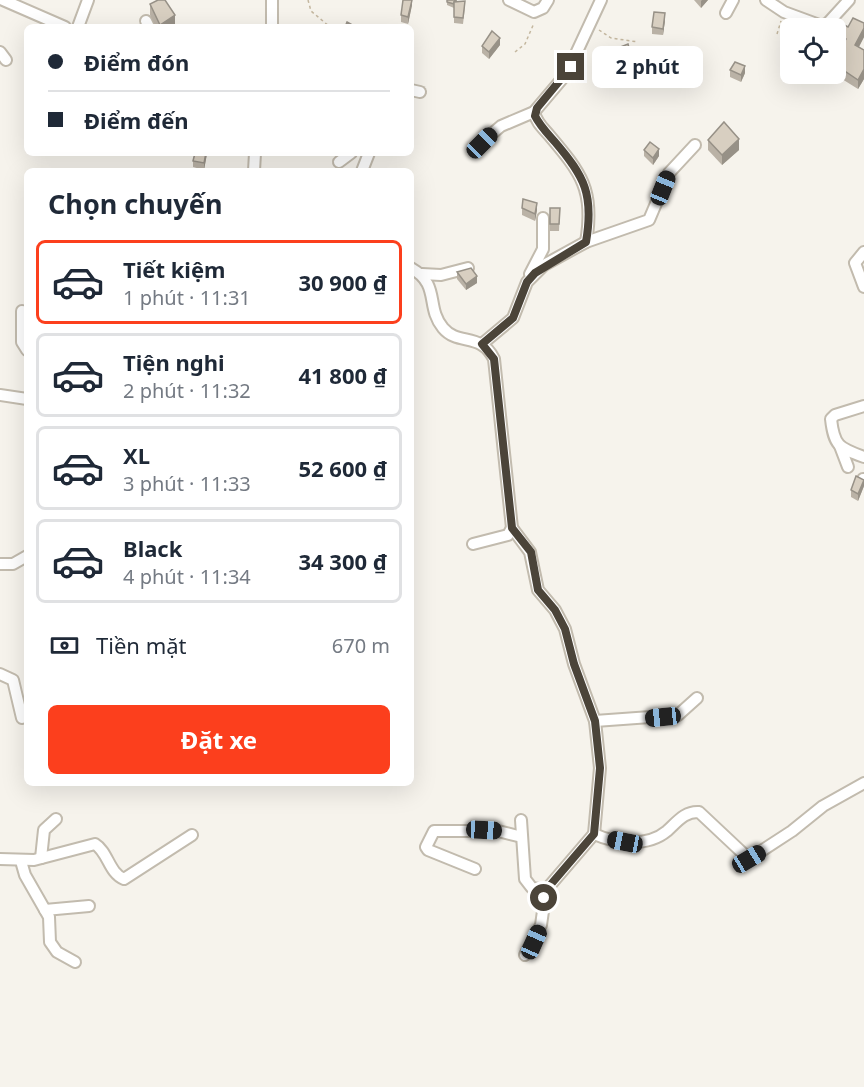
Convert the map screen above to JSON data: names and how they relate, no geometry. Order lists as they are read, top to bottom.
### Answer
{
  "page": {
    "banner": ["Điểm đón", "Điểm đến"],
    "bubble": "2 phút",
    "heading": "Chọn chuyến",
    "list": [
      {
        "name": "Tiết kiệm",
        "note": "1 phút · 11:31",
        "value": "30 900 ₫"
      },
      {
        "name": "Tiện nghi",
        "note": "2 phút · 11:32",
        "value": "41 800 ₫"
      },
      {
        "name": "XL",
        "note": "3 phút · 11:33",
        "value": "52 600 ₫"
      },
      {
        "name": "Black",
        "note": "4 phút · 11:34",
        "value": "34 300 ₫"
      }
    ],
    "pay": ["Tiền mặt", "670 m"],
    "buttons": "Đặt xe"
  }
}
